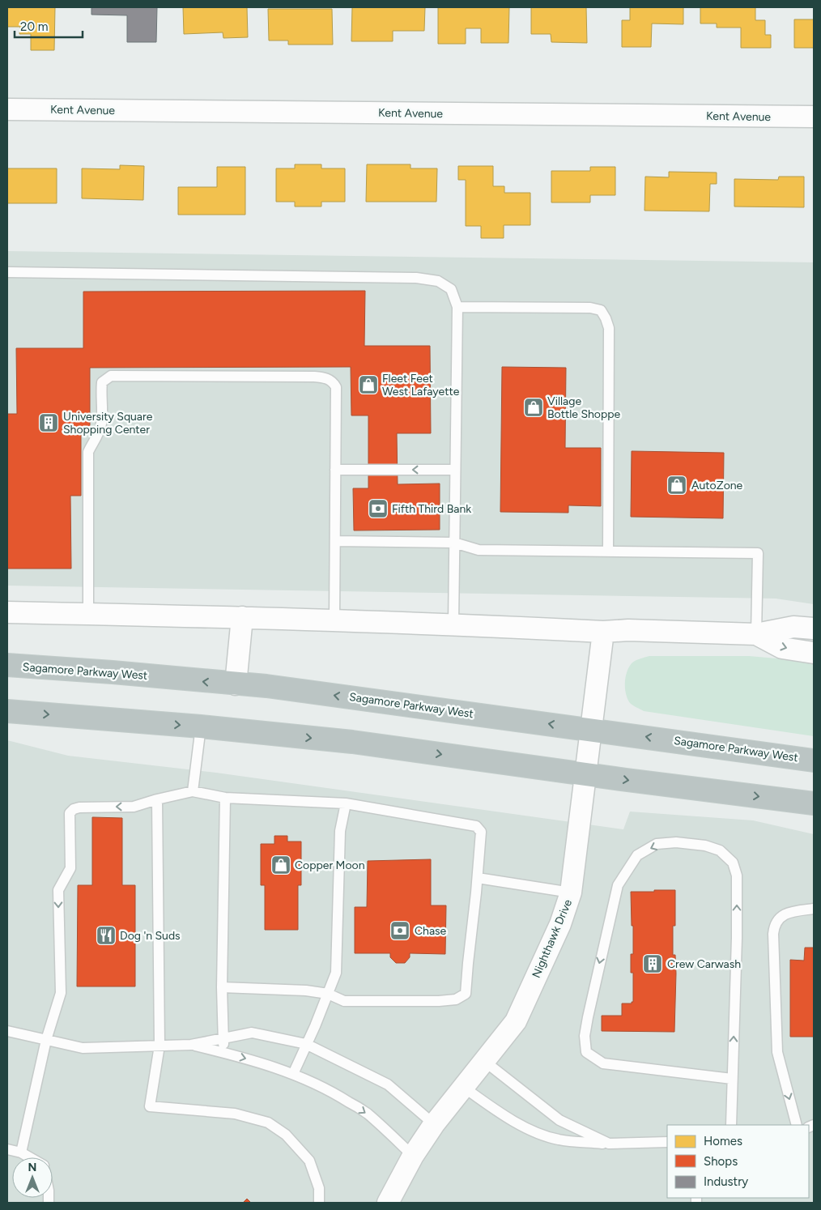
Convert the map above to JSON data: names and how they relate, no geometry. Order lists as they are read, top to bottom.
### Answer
{
  "streets": {
    "highway": ["Sagamore Parkway West"],
    "street": ["Kent Avenue", "Nighthawk Drive"]
  },
  "crossings": [
    ["Sagamore Parkway West", "Nighthawk Drive"]
  ],
  "places": {
    "shop": [
      "Fleet Feet West Lafayette",
      "Village Bottle Shoppe",
      "AutoZone",
      "Copper Moon"
    ],
    "building": ["University Square Shopping Center", "Crew Carwash"],
    "bank": ["Fifth Third Bank", "Chase"],
    "restaurant": ["Dog 'n Suds"]
  },
  "legend": ["Homes", "Shops", "Industry"],
  "scale_bar": "20 m",
  "north": "top"
}
